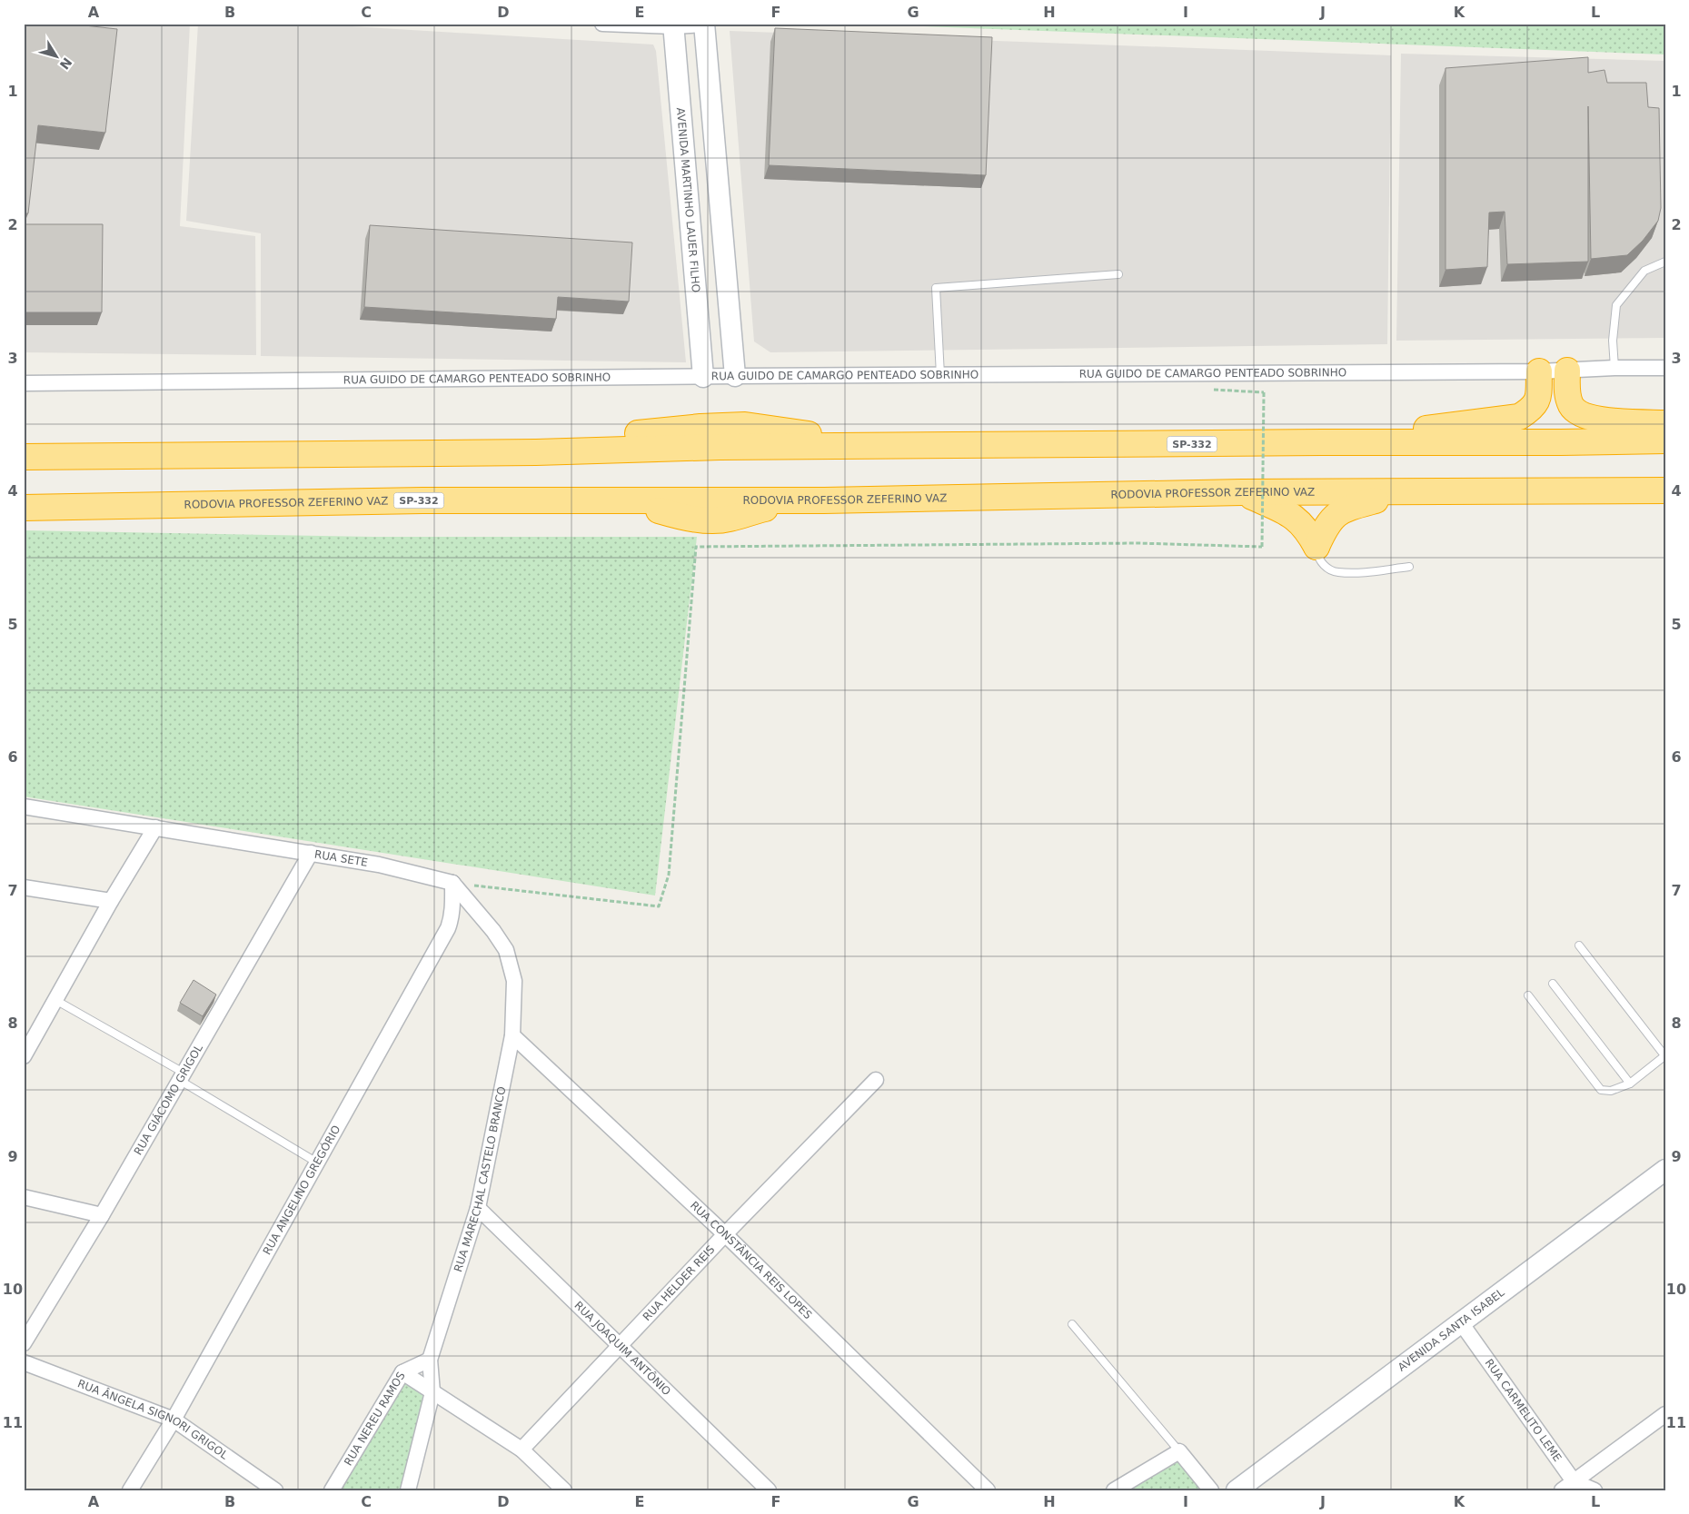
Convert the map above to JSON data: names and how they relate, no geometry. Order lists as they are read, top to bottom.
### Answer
{
  "streets": {
    "highway": ["SP-332", "RODOVIA PROFESSOR ZEFERINO VAZ"],
    "street": [
      "AVENIDA MARTINHO LAUER FILHO",
      "RUA GUIDO DE CAMARGO PENTEADO SOBRINHO",
      "RUA SETE",
      "RUA GIÁCOMO GRIGOL",
      "RUA MARECHAL CASTELO BRANCO",
      "RUA ANGELINO GREGÓRIO",
      "RUA CONSTÂNCIA REIS LOPES",
      "RUA HELDER REIS",
      "AVENIDA SANTA ISABEL",
      "RUA JOAQUIM ANTÔNIO",
      "RUA CARMELITO LEME",
      "RUA NEREU RAMOS",
      "RUA ÂNGELA SIGNORI GRIGOL"
    ]
  },
  "crossings": [
    ["AVENIDA MARTINHO LAUER FILHO", "RUA GUIDO DE CAMARGO PENTEADO SOBRINHO"],
    ["RUA SETE", "RUA GIÁCOMO GRIGOL"],
    ["RUA SETE", "RUA MARECHAL CASTELO BRANCO"],
    ["RUA SETE", "RUA ANGELINO GREGÓRIO"],
    ["RUA MARECHAL CASTELO BRANCO", "RUA ANGELINO GREGÓRIO"],
    ["RUA MARECHAL CASTELO BRANCO", "RUA CONSTÂNCIA REIS LOPES"],
    ["RUA MARECHAL CASTELO BRANCO", "RUA JOAQUIM ANTÔNIO"],
    ["RUA MARECHAL CASTELO BRANCO", "RUA NEREU RAMOS"],
    ["RUA ANGELINO GREGÓRIO", "RUA ÂNGELA SIGNORI GRIGOL"],
    ["RUA CONSTÂNCIA REIS LOPES", "RUA HELDER REIS"],
    ["RUA HELDER REIS", "RUA JOAQUIM ANTÔNIO"],
    ["AVENIDA SANTA ISABEL", "RUA CARMELITO LEME"]
  ],
  "north": "bottom right",
  "grid": {
    "columns": [
      "A",
      "B",
      "C",
      "D",
      "E",
      "F",
      "G",
      "H",
      "I",
      "J",
      "K",
      "L"
    ],
    "rows": [
      "1",
      "2",
      "3",
      "4",
      "5",
      "6",
      "7",
      "8",
      "9",
      "10",
      "11"
    ]
  }
}
